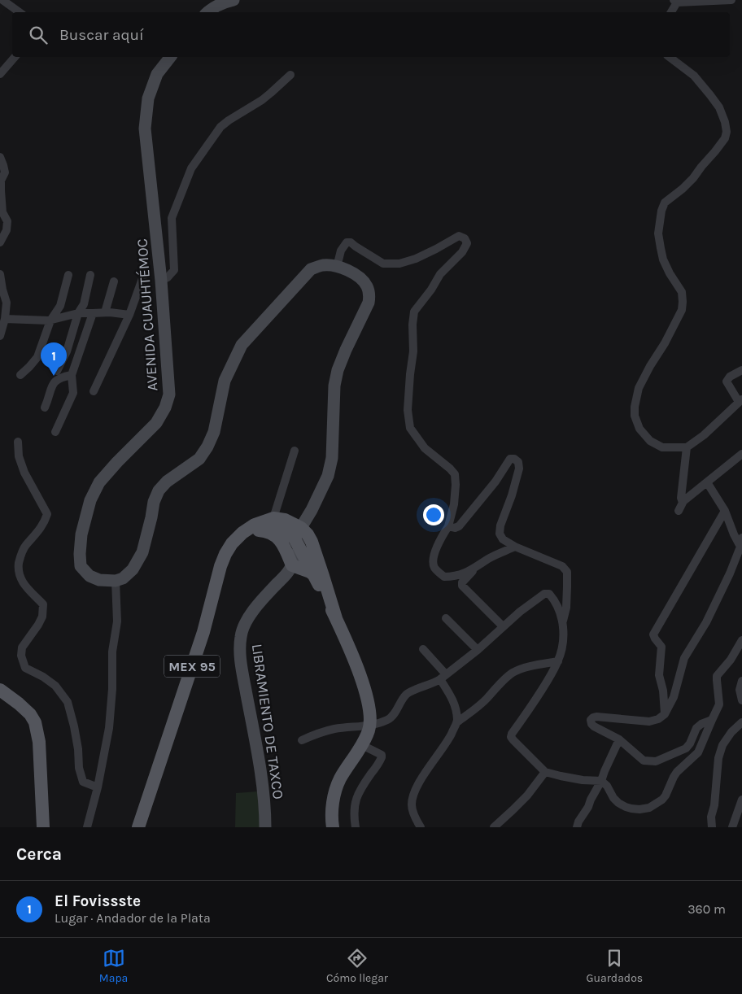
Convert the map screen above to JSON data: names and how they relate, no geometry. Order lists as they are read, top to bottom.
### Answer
{
  "streets": {
    "main road": ["AVENIDA CUAUHTÉMOC", "MEX 95", "LIBRAMIENTO DE TAXCO"]
  },
  "page": {
    "search": "Buscar aquí",
    "pins": "1",
    "heading": "Cerca",
    "list": [
      {
        "mark": "1",
        "name": "El Fovissste",
        "note": "Lugar · Andador de la Plata",
        "value": "360 m"
      }
    ],
    "nav": ["Mapa", "Cómo llegar", "Guardados"]
  }
}
